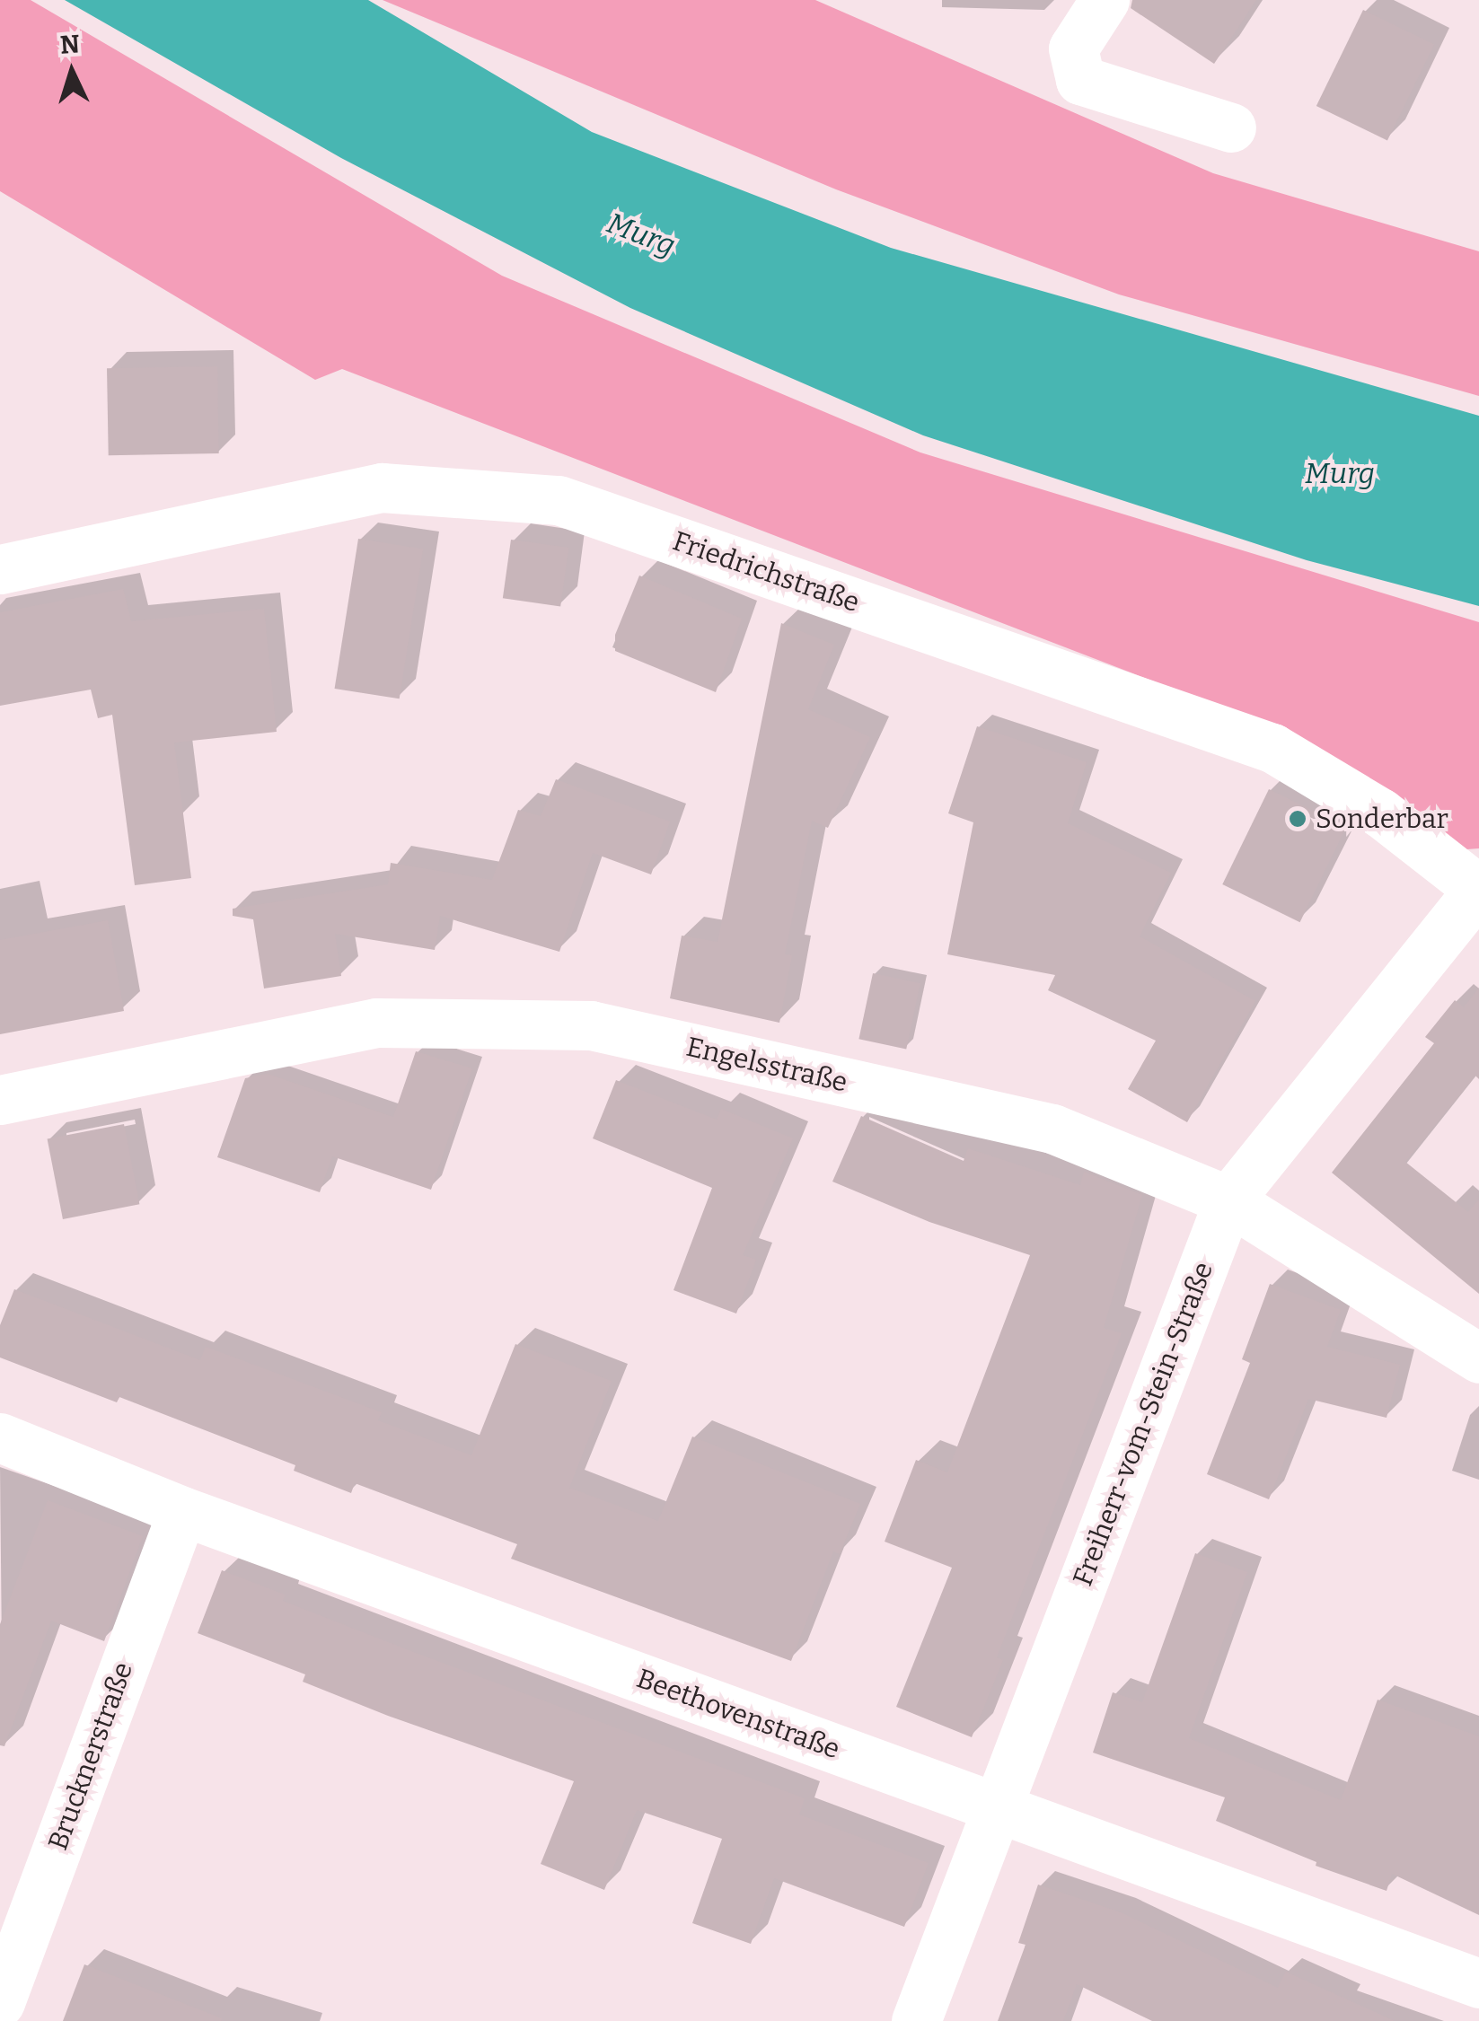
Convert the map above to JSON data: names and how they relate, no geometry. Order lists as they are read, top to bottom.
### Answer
{
  "streets": {
    "street": [
      "Friedrichstraße",
      "Engelsstraße",
      "Freiherr-vom-Stein-Straße",
      "Beethovenstraße",
      "Brucknerstraße"
    ]
  },
  "crossings": [
    ["Friedrichstraße", "Freiherr-vom-Stein-Straße"],
    ["Engelsstraße", "Freiherr-vom-Stein-Straße"],
    ["Freiherr-vom-Stein-Straße", "Beethovenstraße"],
    ["Beethovenstraße", "Brucknerstraße"]
  ],
  "water": ["Murg"],
  "places": ["Sonderbar"],
  "north": "top"
}
